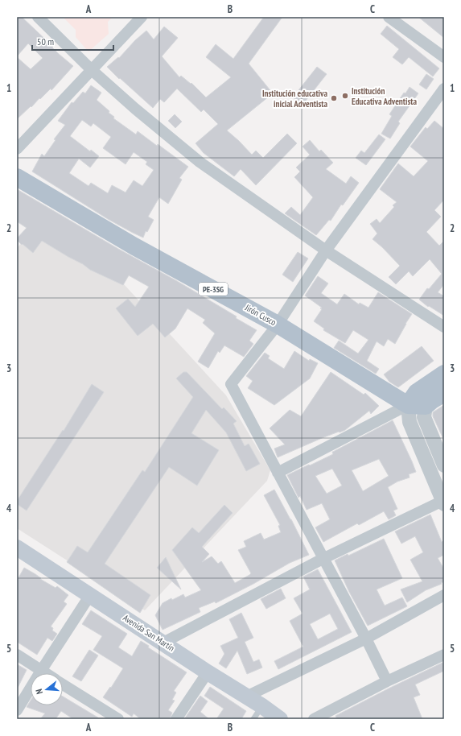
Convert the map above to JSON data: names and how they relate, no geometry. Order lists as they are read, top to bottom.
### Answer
{
  "streets": {
    "main road": ["PE-3SG", "Jirón Cusco", "Avenida San Martín"]
  },
  "crossings": [
    ["PE-3SG", "Jirón Cusco"]
  ],
  "places": ["Institución Educativa Adventista", "Institución educativa inicial Adventista"],
  "scale_bar": "50 m",
  "north": "left",
  "grid": {
    "columns": ["A", "B", "C"],
    "rows": [
      "1",
      "2",
      "3",
      "4",
      "5"
    ]
  }
}
